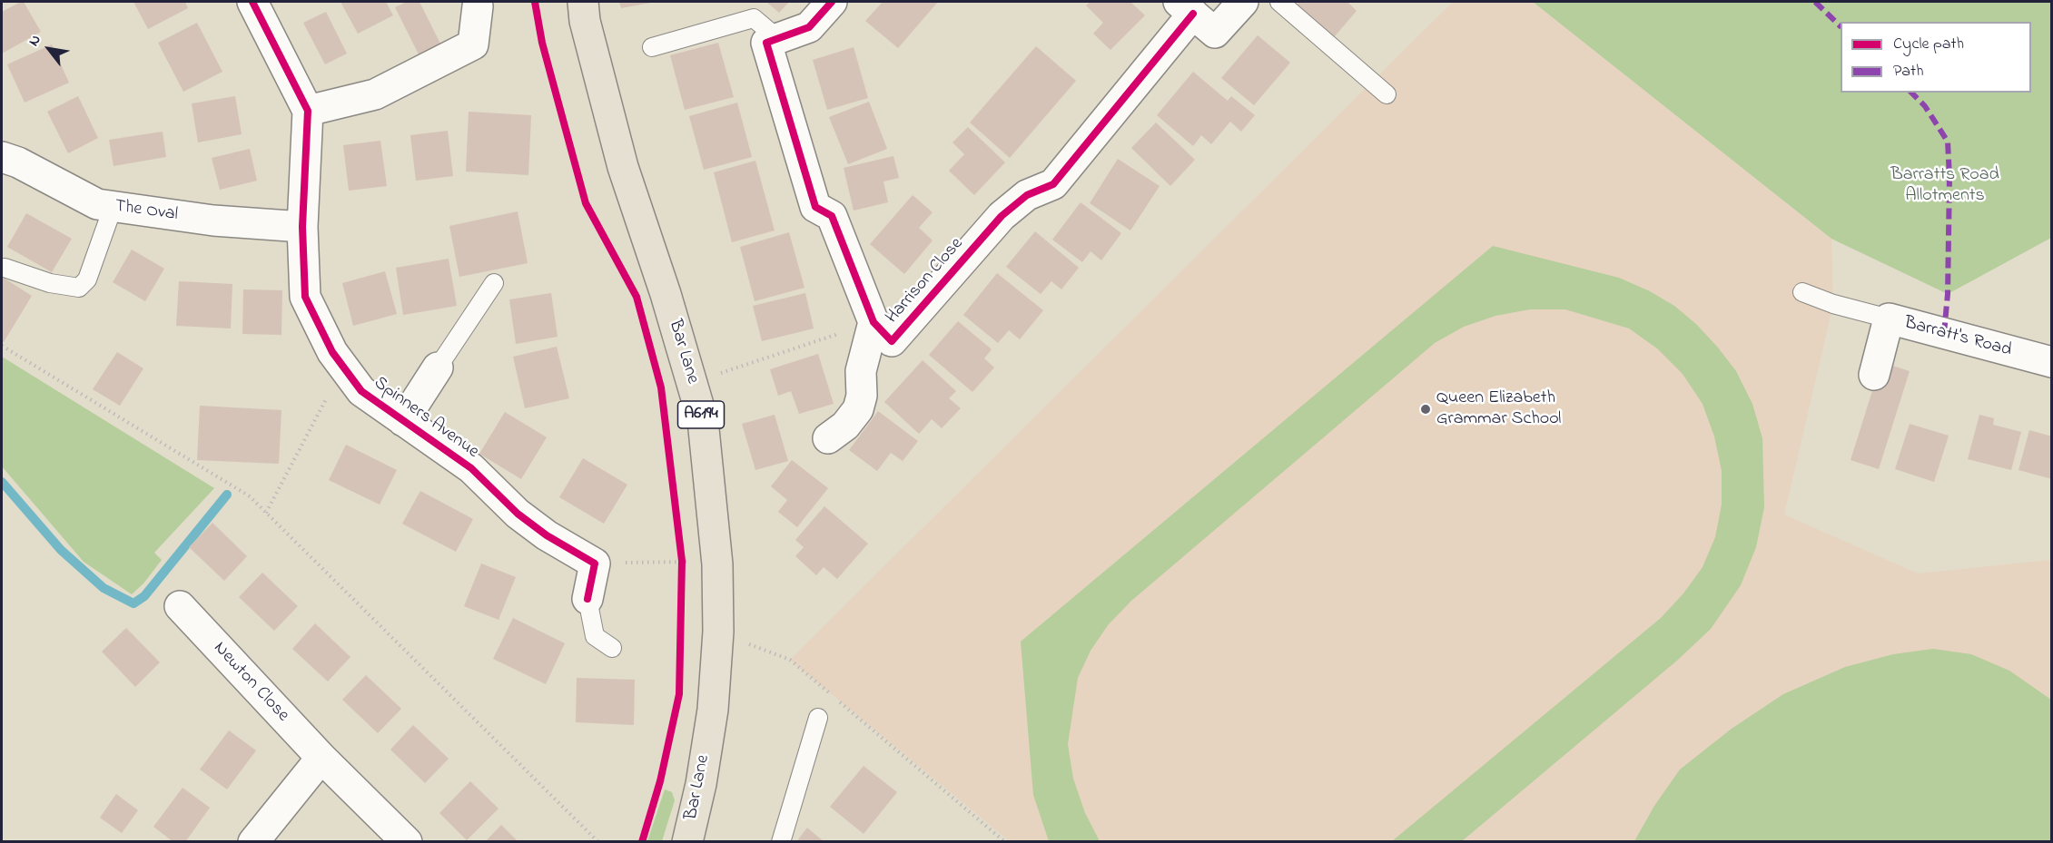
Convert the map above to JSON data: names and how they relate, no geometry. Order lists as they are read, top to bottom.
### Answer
{
  "streets": {
    "main road": ["Bar Lane", "A6194"],
    "street": [
      "The Oval",
      "Harrison Close",
      "Barratt's Road",
      "Spinners Avenue",
      "Newton Close"
    ]
  },
  "crossings": [
    ["The Oval", "Spinners Avenue"]
  ],
  "parks": ["Barratts Road Allotments"],
  "places": ["Queen Elizabeth Grammar School"],
  "legend": ["Cycle path", "Path"],
  "north": "top left"
}
